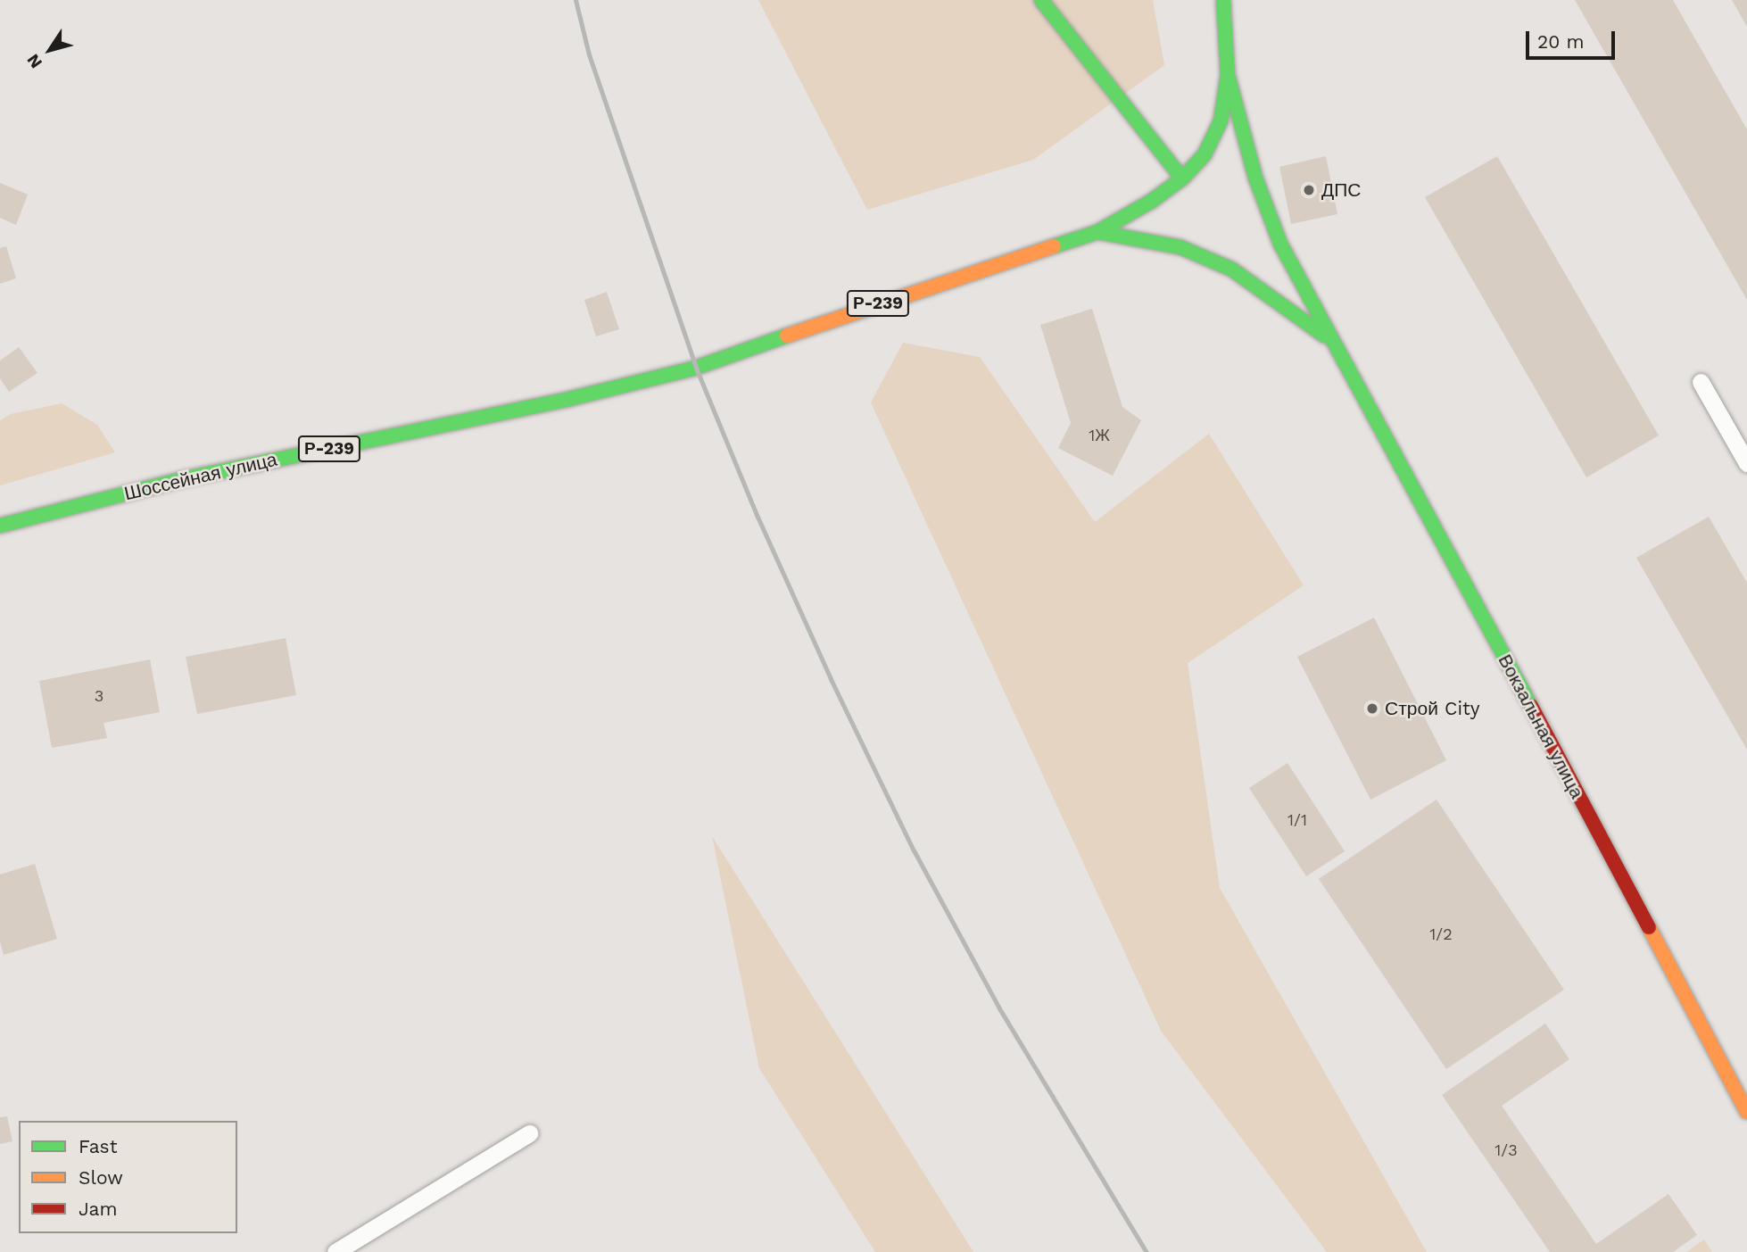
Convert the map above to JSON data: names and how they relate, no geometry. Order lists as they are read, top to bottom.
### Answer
{
  "streets": {
    "main road": ["Р-239", "Шоссейная улица", "Вокзальная улица"]
  },
  "crossings": [
    ["Р-239", "Шоссейная улица"],
    ["Р-239", "Вокзальная улица"]
  ],
  "places": ["ДПС", "Строй City"],
  "house_numbers": [
    "1Ж",
    "3",
    "1/1",
    "1/2",
    "1/3"
  ],
  "legend": ["Fast", "Slow", "Jam"],
  "scale_bar": "20 m",
  "north": "bottom left"
}
